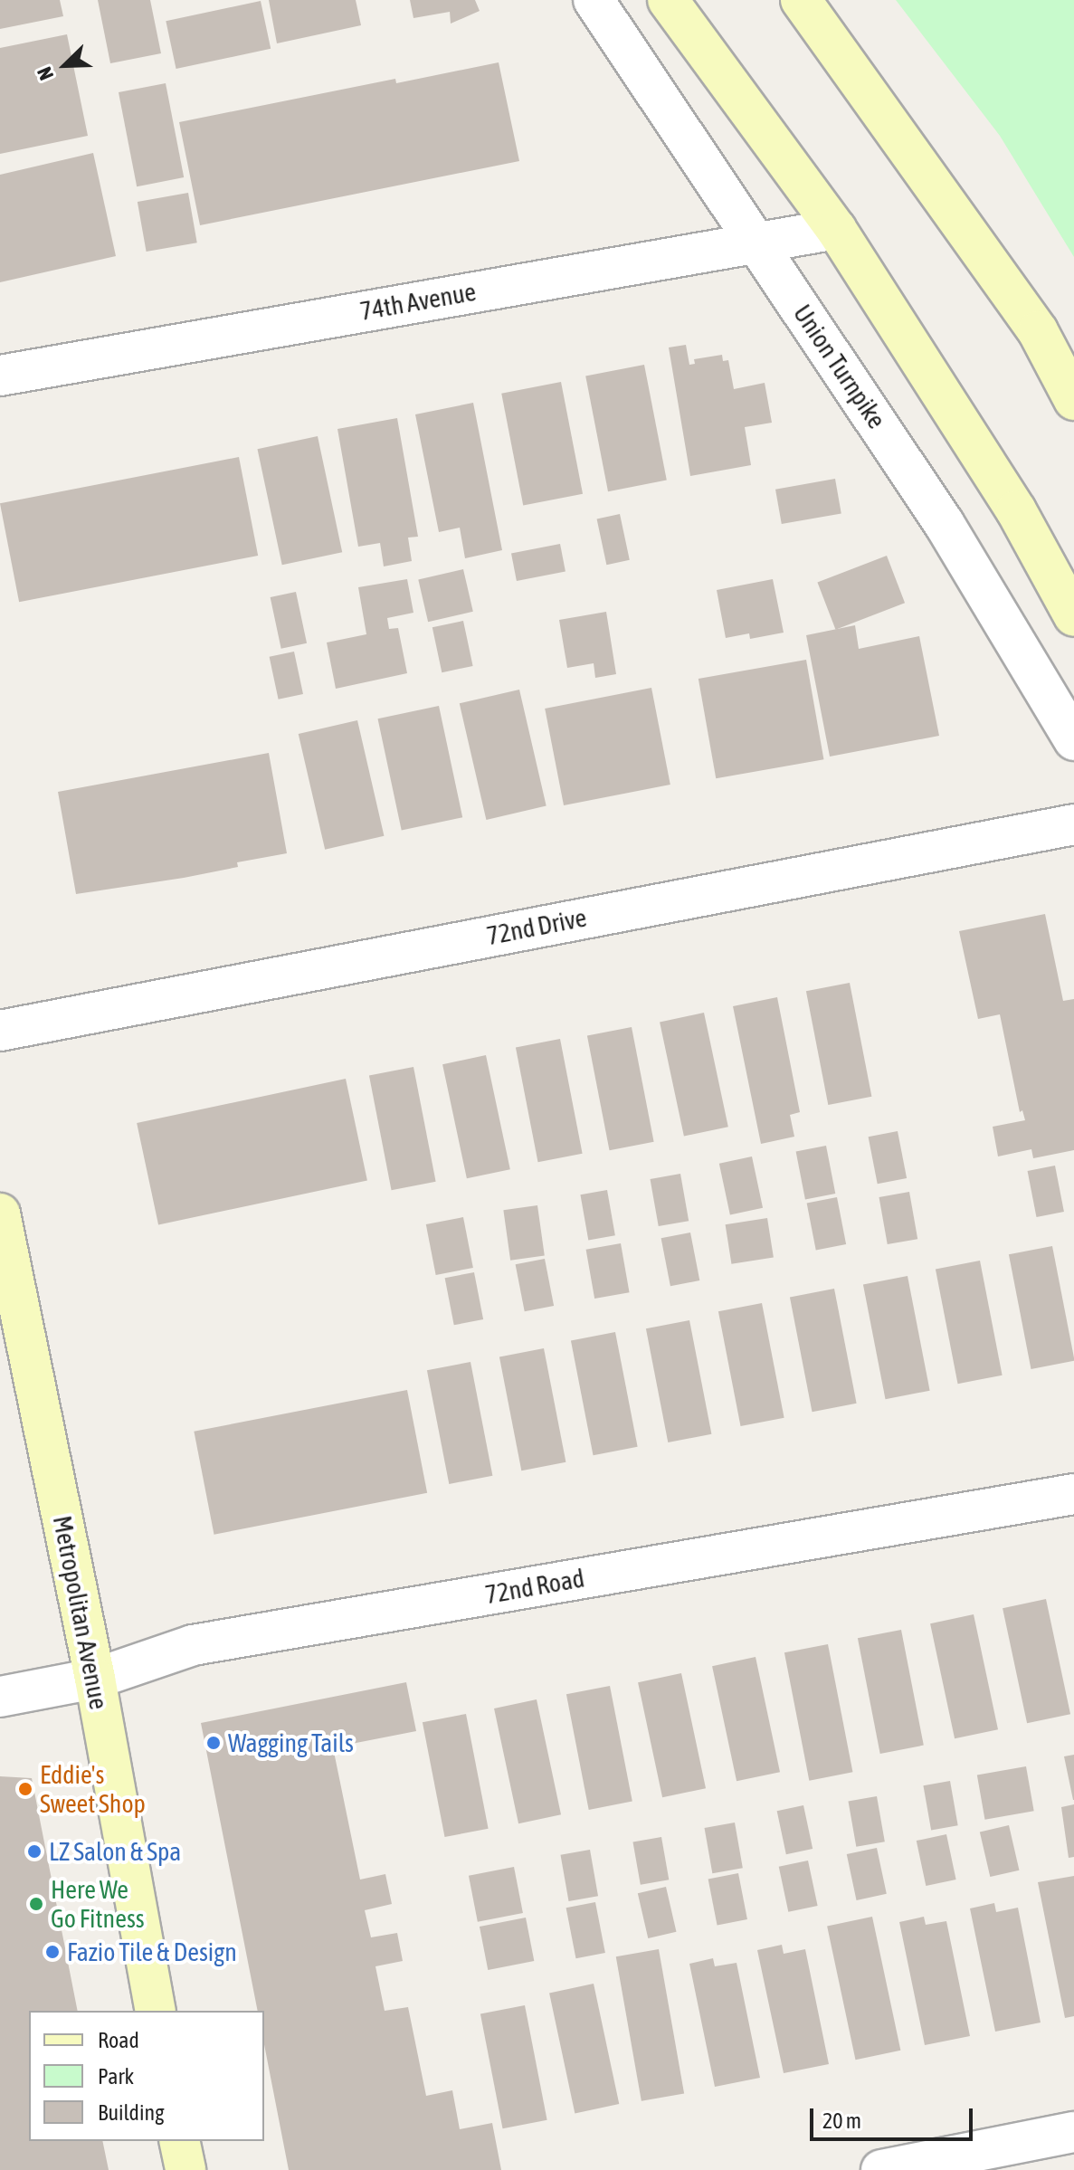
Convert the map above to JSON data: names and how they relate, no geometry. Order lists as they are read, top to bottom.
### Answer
{
  "streets": {
    "main road": ["Metropolitan Avenue"],
    "street": [
      "74th Avenue",
      "Union Turnpike",
      "72nd Drive",
      "72nd Road"
    ]
  },
  "crossings": [
    ["74th Avenue", "Union Turnpike"],
    ["72nd Road", "Metropolitan Avenue"]
  ],
  "places": [
    "Wagging Tails",
    "Eddie's Sweet Shop",
    "LZ Salon & Spa",
    "Here We Go Fitness",
    "Fazio Tile & Design"
  ],
  "legend": ["Road", "Park", "Building"],
  "scale_bar": "20 m",
  "north": "bottom left"
}
